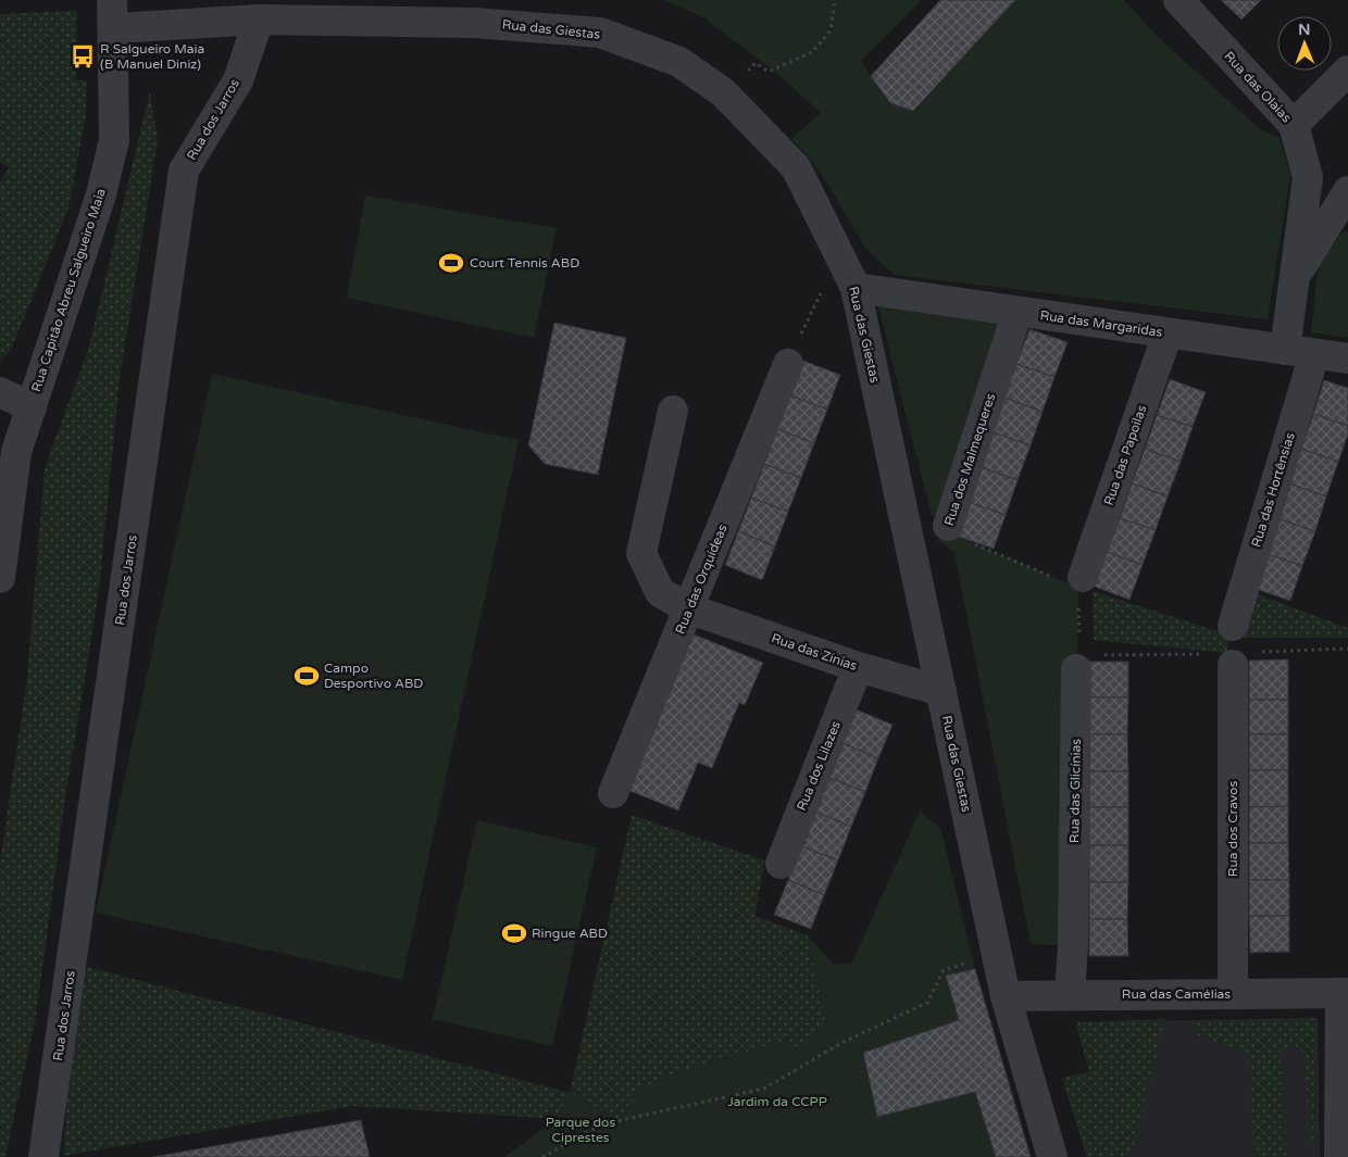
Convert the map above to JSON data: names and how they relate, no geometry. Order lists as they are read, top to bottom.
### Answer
{
  "streets": {
    "street": [
      "Rua das Giestas",
      "Rua das Olaias",
      "Rua dos Jarros",
      "Rua Capitão Abreu Salgueiro Maia",
      "Rua das Margaridas",
      "Rua das Papoilas",
      "Rua dos Malmequeres",
      "Rua das Hortênsias",
      "Rua das Orquídeas",
      "Rua das Zínias",
      "Rua dos Lilazes",
      "Rua das Glicínias",
      "Rua dos Cravos",
      "Rua das Camélias"
    ]
  },
  "crossings": [
    ["Rua das Giestas", "Rua dos Jarros"],
    ["Rua das Giestas", "Rua Capitão Abreu Salgueiro Maia"],
    ["Rua das Giestas", "Rua das Margaridas"],
    ["Rua das Giestas", "Rua das Zínias"],
    ["Rua das Giestas", "Rua das Camélias"],
    ["Rua das Olaias", "Rua das Margaridas"],
    ["Rua das Olaias", "Rua das Hortênsias"],
    ["Rua das Margaridas", "Rua das Papoilas"],
    ["Rua das Margaridas", "Rua dos Malmequeres"],
    ["Rua das Margaridas", "Rua das Hortênsias"],
    ["Rua das Papoilas", "Rua dos Malmequeres"],
    ["Rua das Orquídeas", "Rua das Zínias"],
    ["Rua das Zínias", "Rua dos Lilazes"],
    ["Rua das Glicínias", "Rua das Camélias"],
    ["Rua dos Cravos", "Rua das Camélias"]
  ],
  "parks": ["Jardim da CCPP", "Parque dos Ciprestes"],
  "places": {
    "bus stop": ["R Salgueiro Maia (B Manuel Diniz)"],
    "sports": ["Court Tennis ABD", "Campo Desportivo ABD", "Ringue ABD"]
  },
  "north": "top"
}
